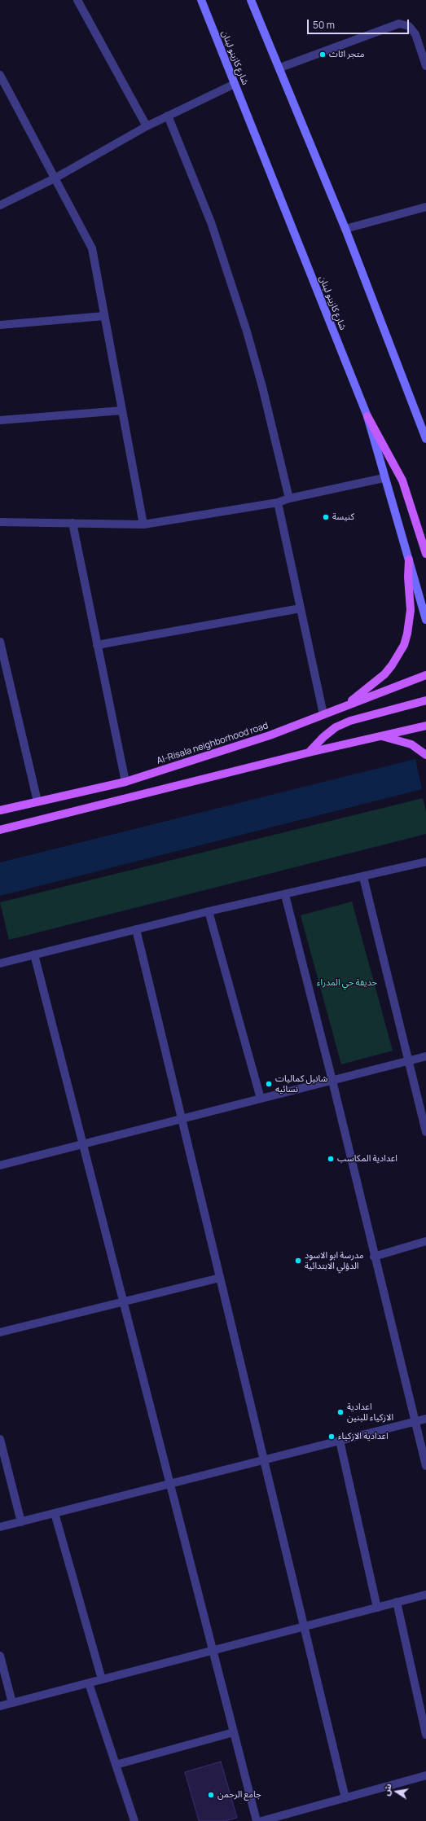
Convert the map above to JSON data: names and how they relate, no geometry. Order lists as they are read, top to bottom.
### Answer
{
  "streets": {
    "main road": ["شارع كازينو لبنان", "Al-Risala neighborhood road"]
  },
  "parks": ["حديقة حي المدراء"],
  "places": [
    "متجر اثاث",
    "كنيسة",
    "شانيل كماليات نسائيه",
    "اعدادية المكاسب",
    "مدرسة ابو الاسود الدؤلي الابتدائية",
    "اعدادية الازكياء للبنين",
    "اعدادية الازكياء",
    "جامع الرحمن"
  ],
  "scale_bar": "50 m",
  "north": "left"
}
